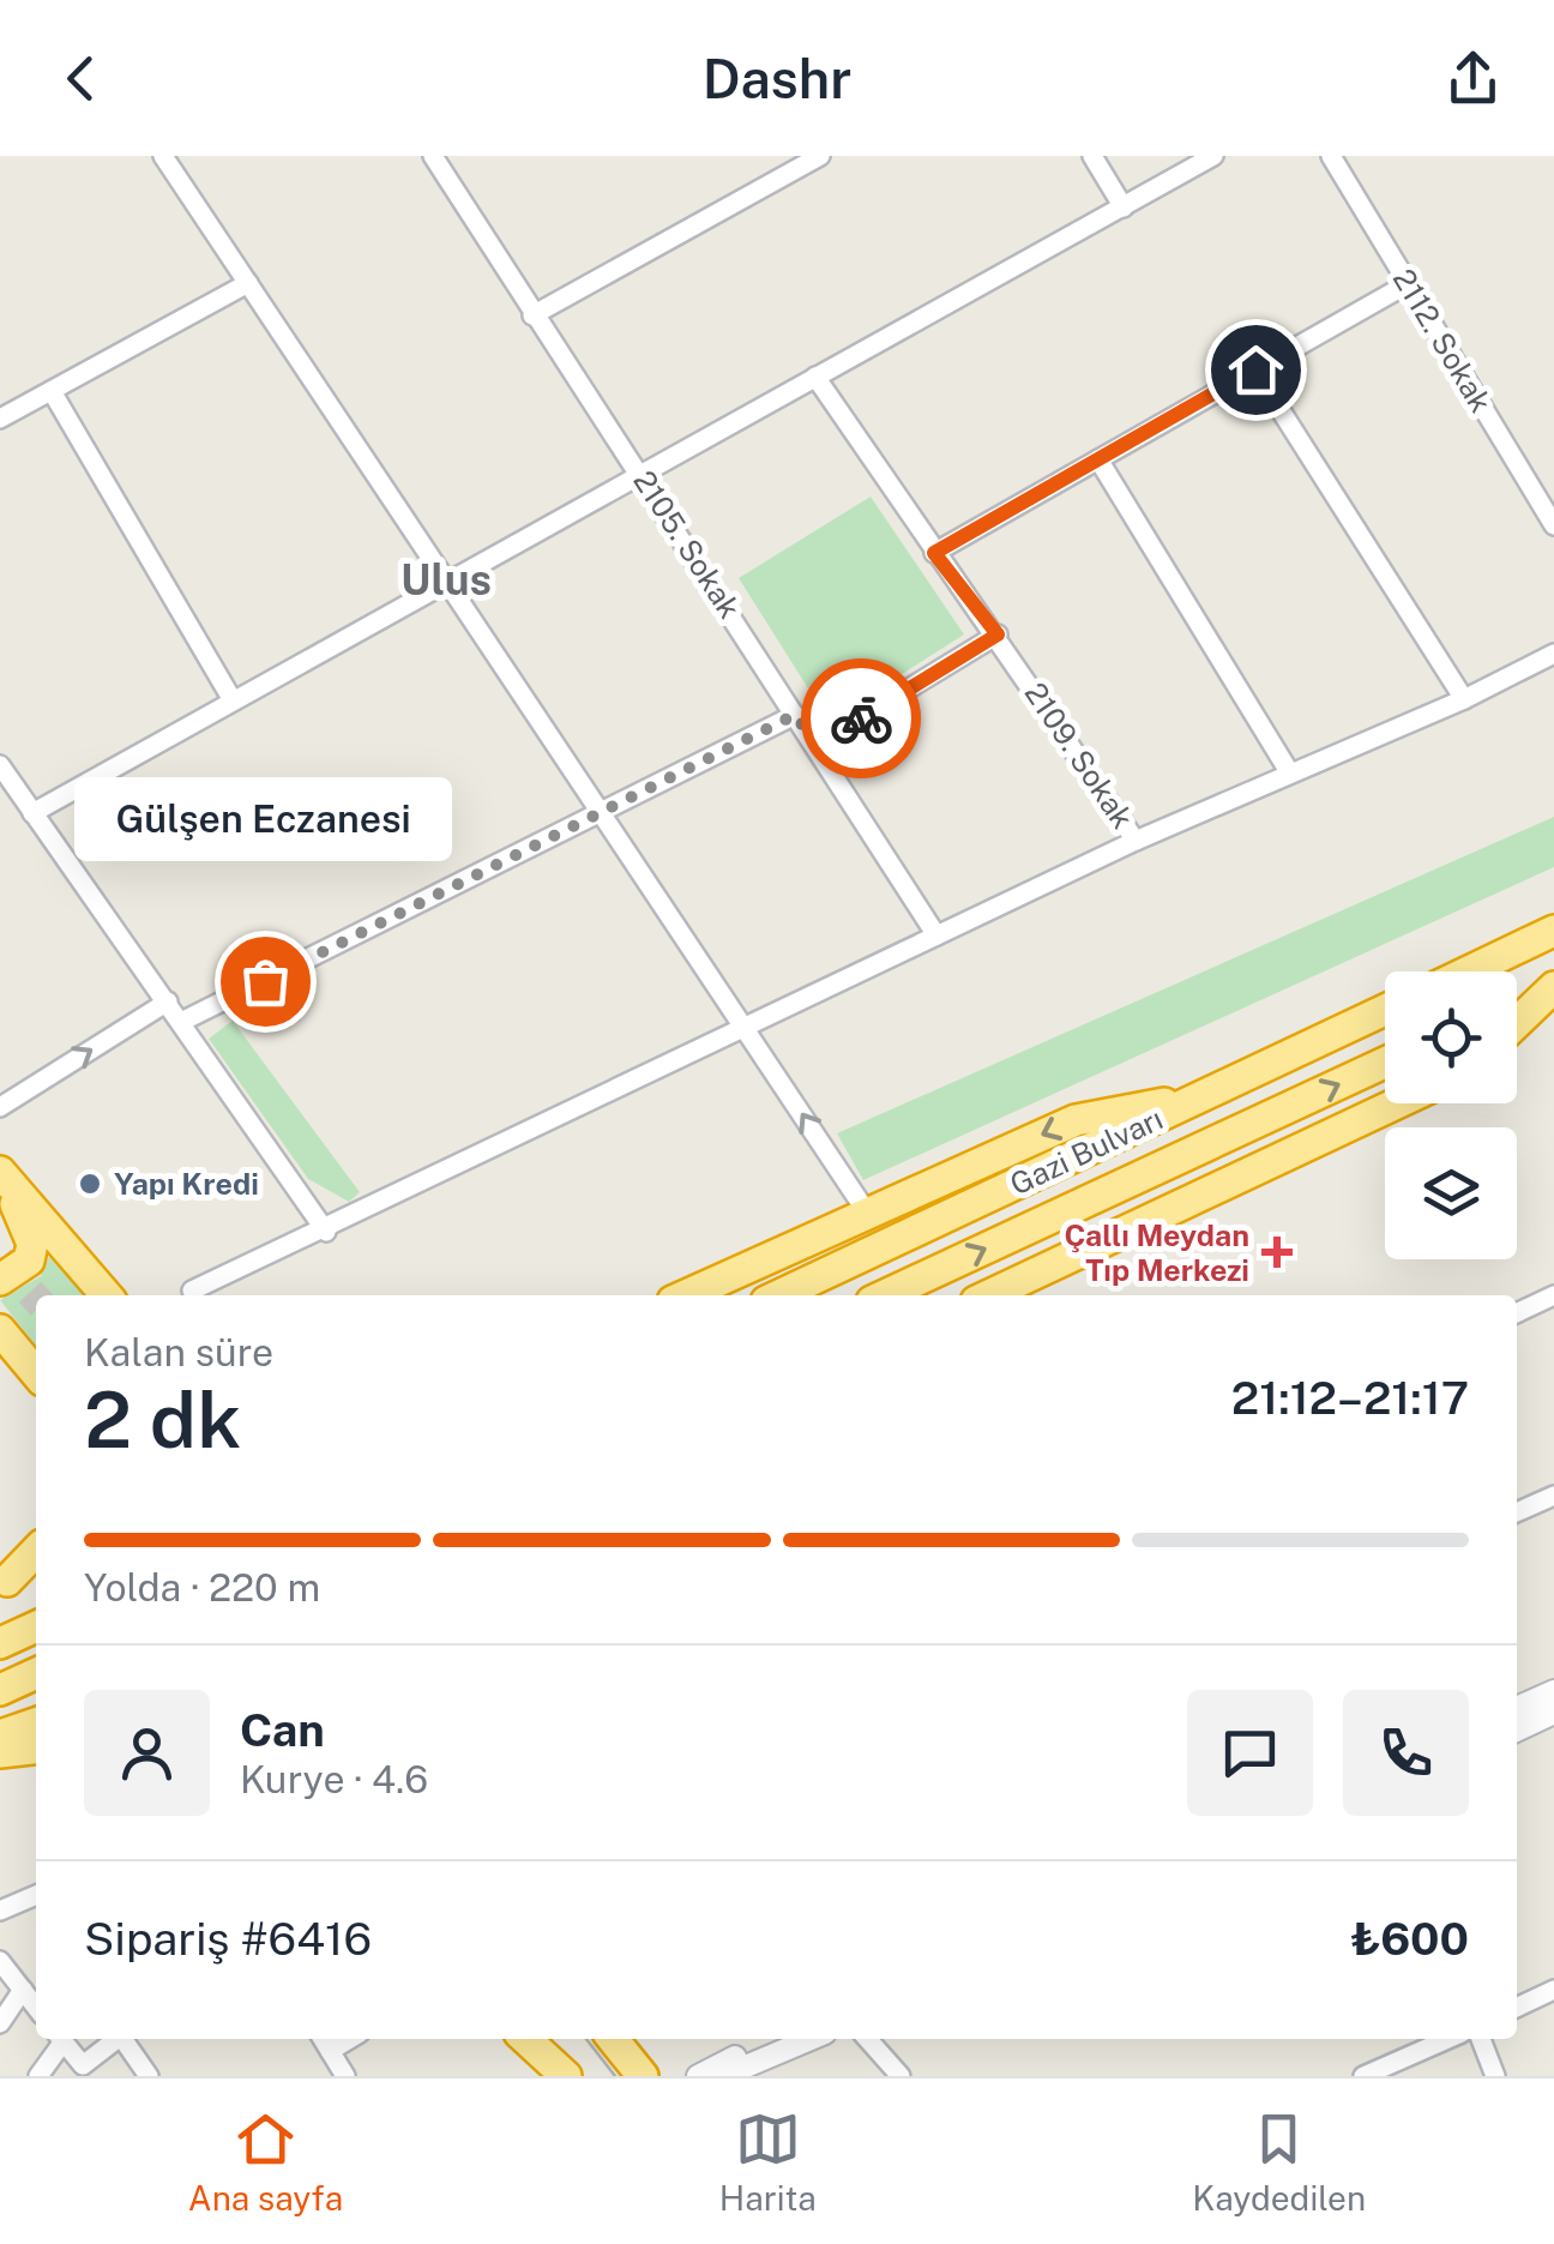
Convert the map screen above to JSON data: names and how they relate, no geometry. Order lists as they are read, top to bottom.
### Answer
{
  "streets": {
    "highway": ["Gazi Bulvarı"],
    "street": ["2112. Sokak", "2105. Sokak", "2109. Sokak"]
  },
  "districts": ["Ulus"],
  "places": {
    "other": ["Gülşen Eczanesi", "Yapı Kredi"],
    "health": ["Çallı Meydan Tıp Merkezi"]
  },
  "page": {
    "header": "Dashr",
    "bubble": "Gülşen Eczanesi",
    "heading": ["2 dk", "Kalan süre", "21:12–21:17"],
    "panel": [
      "Can",
      "Kurye · 4.6",
      "Sipariş #6416",
      "₺600"
    ],
    "bar": "Yolda · 220 m",
    "tabs": ["Ana sayfa", "Harita", "Kaydedilen"]
  }
}
